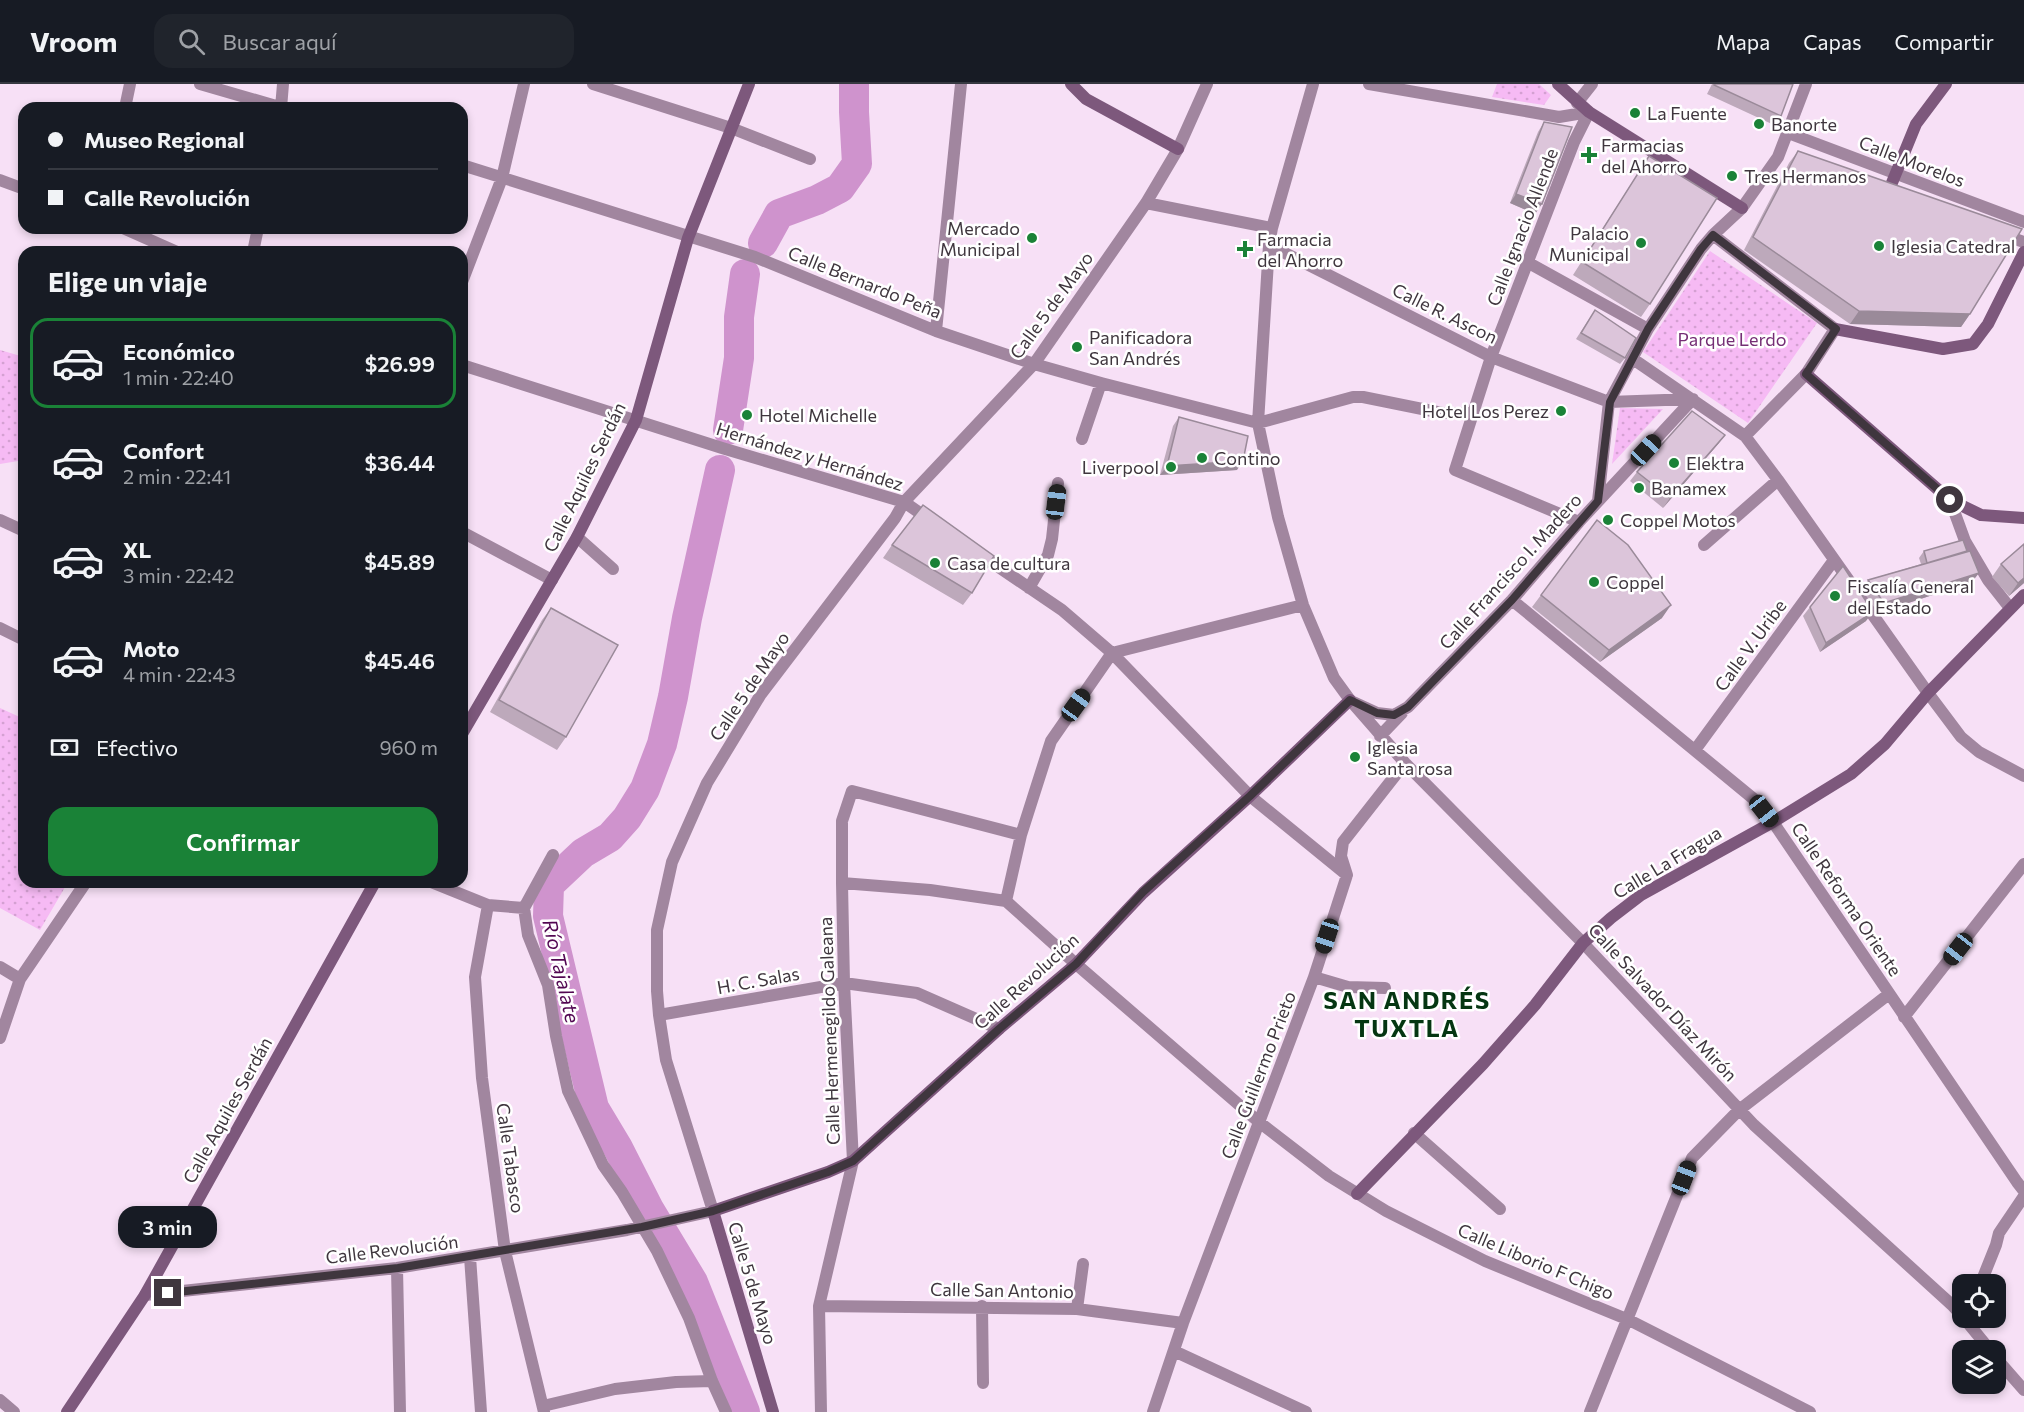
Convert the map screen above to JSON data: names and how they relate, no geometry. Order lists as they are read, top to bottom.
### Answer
{
  "streets": {
    "street": [
      "Calle Morelos",
      "Calle Ignacio Allende",
      "Calle Bernardo Peña",
      "Calle 5 de Mayo",
      "Calle R. Ascon",
      "Hernández y Hernández",
      "Calle Aquiles Serdán",
      "Calle Francisco I. Madero",
      "Calle V. Uribe",
      "Calle La Fragua",
      "Calle Reforma Oriente",
      "H. C. Salas",
      "Calle Revolución",
      "Calle Salvador Díaz Mirón",
      "Calle Hermenegildo Galeana",
      "Calle Guillermo Prieto",
      "Calle Tabasco",
      "Calle Liborio F Chigo",
      "Calle San Antonio"
    ]
  },
  "crossings": [
    ["Calle Morelos", "Calle Francisco I. Madero"],
    ["Calle Ignacio Allende", "Calle R. Ascon"],
    ["Calle Ignacio Allende", "Calle Francisco I. Madero"],
    ["Calle Bernardo Peña", "Calle 5 de Mayo"],
    ["Calle Bernardo Peña", "Calle Aquiles Serdán"],
    ["Calle Bernardo Peña", "Calle Salvador Díaz Mirón"],
    ["Calle 5 de Mayo", "Hernández y Hernández"],
    ["Calle 5 de Mayo", "H. C. Salas"],
    ["Calle 5 de Mayo", "Calle Revolución"],
    ["Calle R. Ascon", "Calle Francisco I. Madero"],
    ["Calle R. Ascon", "Calle Salvador Díaz Mirón"],
    ["Hernández y Hernández", "Calle Aquiles Serdán"],
    ["Calle Aquiles Serdán", "Calle Revolución"],
    ["Calle Francisco I. Madero", "Calle Reforma Oriente"],
    ["Calle Francisco I. Madero", "Calle Salvador Díaz Mirón"],
    ["Calle V. Uribe", "Calle Reforma Oriente"],
    ["Calle La Fragua", "Calle Reforma Oriente"],
    ["Calle La Fragua", "Calle Salvador Díaz Mirón"],
    ["Calle La Fragua", "Calle Liborio F Chigo"],
    ["H. C. Salas", "Calle Revolución"],
    ["H. C. Salas", "Calle Hermenegildo Galeana"],
    ["Calle Revolución", "Calle Salvador Díaz Mirón"],
    ["Calle Revolución", "Calle Hermenegildo Galeana"],
    ["Calle Revolución", "Calle Tabasco"],
    ["Calle Revolución", "Calle Liborio F Chigo"],
    ["Calle Salvador Díaz Mirón", "Calle Guillermo Prieto"],
    ["Calle Hermenegildo Galeana", "Calle San Antonio"],
    ["Calle Guillermo Prieto", "Calle Liborio F Chigo"],
    ["Calle Guillermo Prieto", "Calle San Antonio"]
  ],
  "districts": ["SAN ANDRÉS TUXTLA"],
  "water": ["Río Tajalate"],
  "parks": ["Parque Lerdo"],
  "places": {
    "other": [
      "La Fuente",
      "Banorte",
      "Tres Hermanos",
      "Mercado Municipal",
      "Palacio Municipal",
      "Iglesia Catedral",
      "Panificadora San Andrés",
      "Hotel Los Perez",
      "Hotel Michelle",
      "Contino",
      "Elektra",
      "Liverpool",
      "Banamex",
      "Coppel Motos",
      "Casa de cultura",
      "Coppel",
      "Fiscalía General del Estado",
      "Iglesia Santa rosa"
    ],
    "health": ["Farmacias del Ahorro", "Farmacia del Ahorro"]
  },
  "page": {
    "header": "Vroom",
    "search": "Buscar aquí",
    "nav": ["Mapa", "Capas", "Compartir"],
    "banner": ["Museo Regional", "Calle Revolución"],
    "heading": "Elige un viaje",
    "list": [
      {
        "name": "Económico",
        "note": "1 min · 22:40",
        "value": "$26.99"
      },
      {
        "name": "Confort",
        "note": "2 min · 22:41",
        "value": "$36.44"
      },
      {
        "name": "XL",
        "note": "3 min · 22:42",
        "value": "$45.89"
      },
      {
        "name": "Moto",
        "note": "4 min · 22:43",
        "value": "$45.46"
      }
    ],
    "pay": ["Efectivo", "960 m"],
    "buttons": "Confirmar",
    "bubble": "3 min"
  }
}
